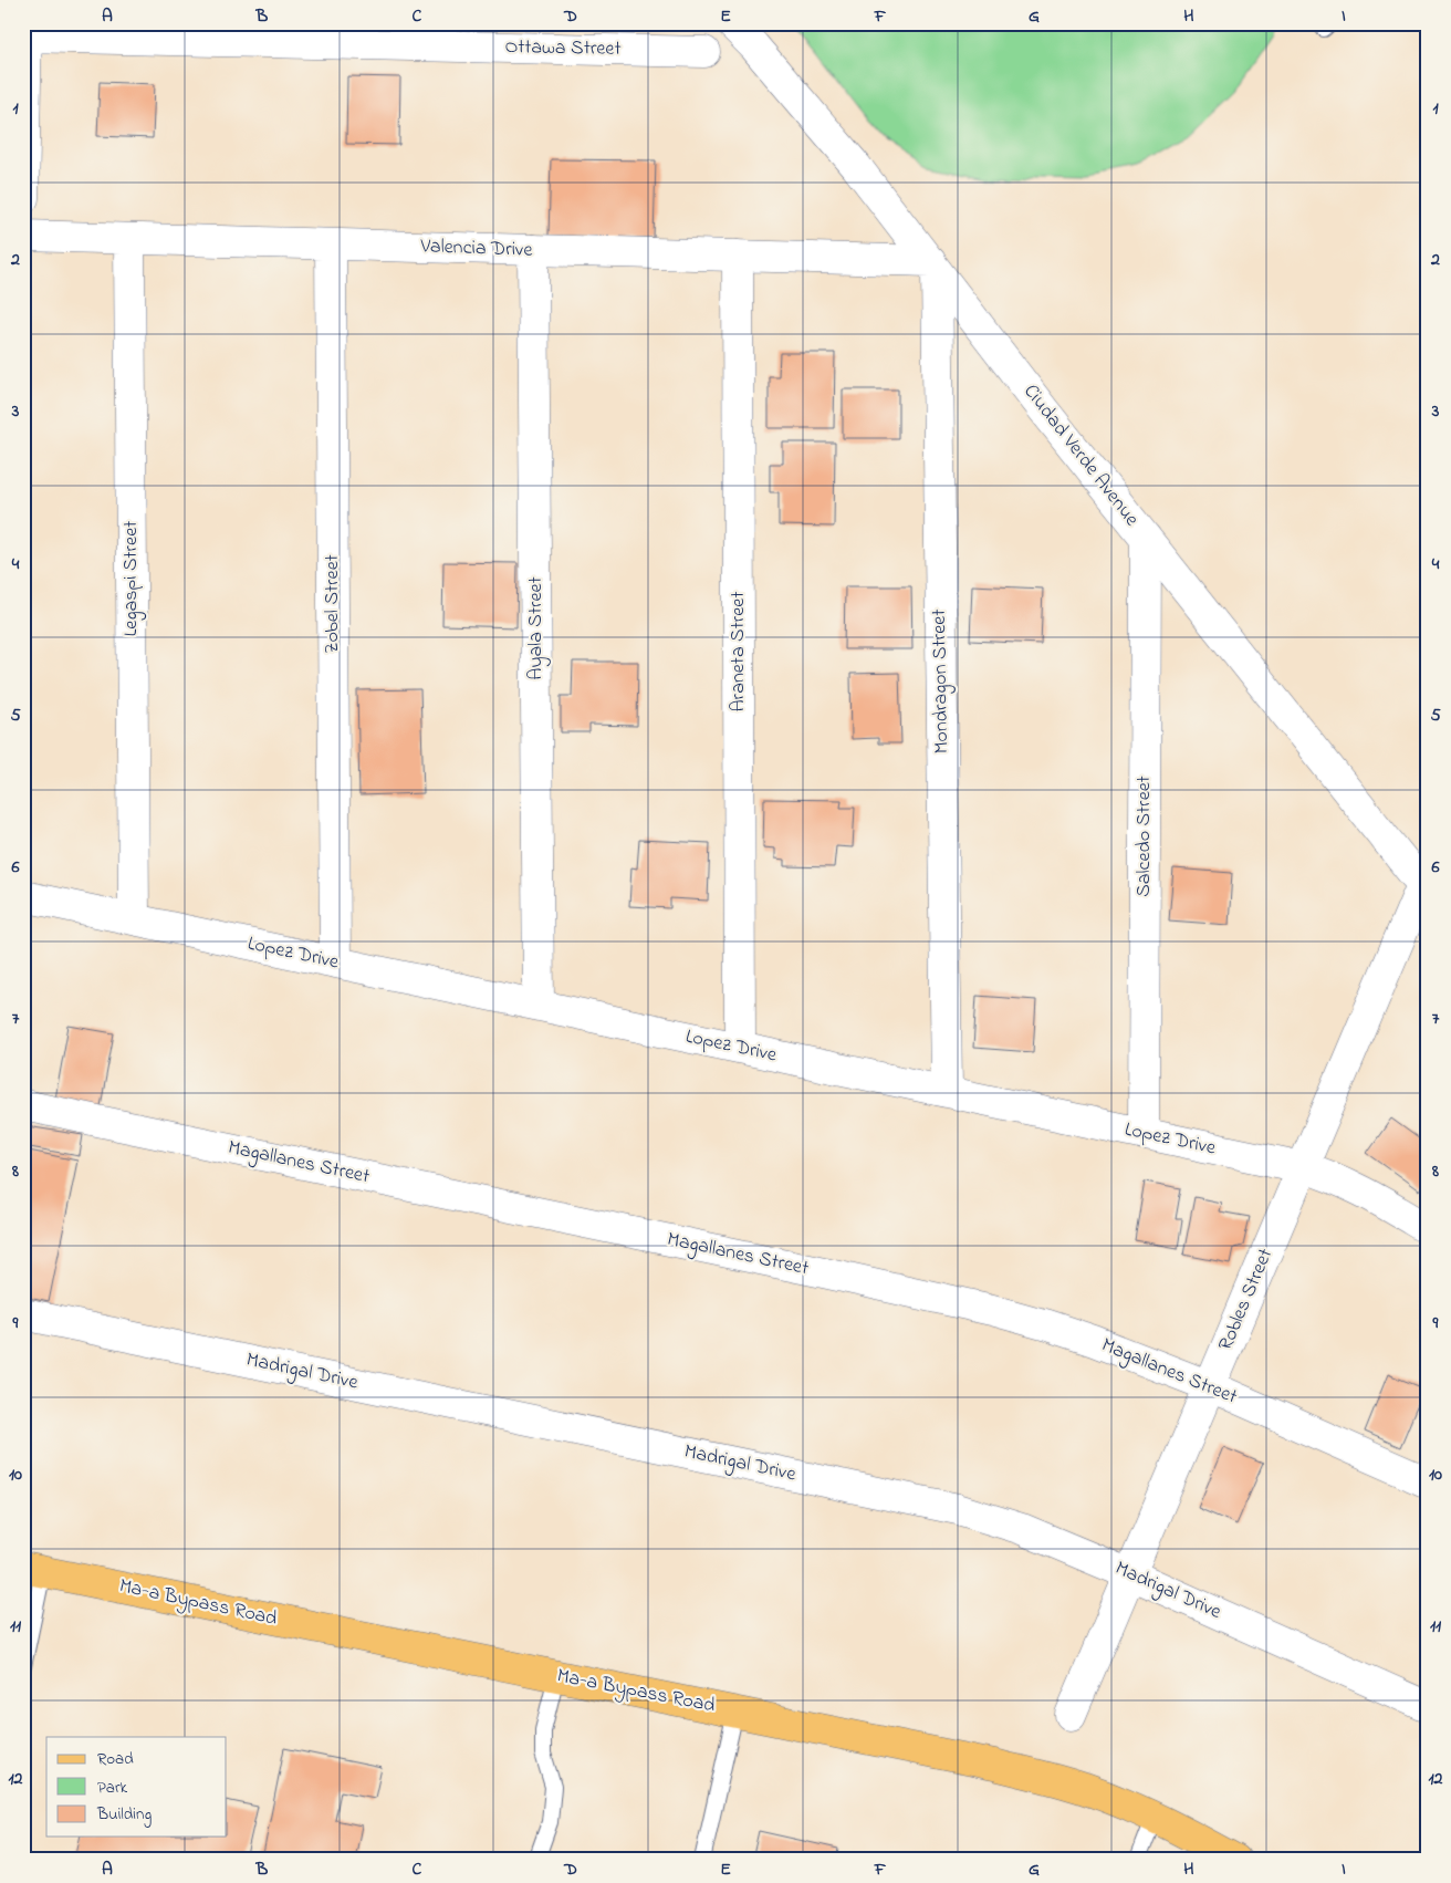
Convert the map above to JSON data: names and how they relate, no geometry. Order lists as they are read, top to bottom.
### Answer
{
  "streets": {
    "main road": ["Ma-a Bypass Road"],
    "street": [
      "Ottawa Street",
      "Valencia Drive",
      "Ciudad Verde Avenue",
      "Legaspi Street",
      "Zobel Street",
      "Ayala Street",
      "Araneta Street",
      "Mondragon Street",
      "Salcedo Street",
      "Lopez Drive",
      "Magallanes Street",
      "Robles Street",
      "Madrigal Drive"
    ]
  },
  "crossings": [
    ["Valencia Drive", "Ciudad Verde Avenue"],
    ["Valencia Drive", "Legaspi Street"],
    ["Valencia Drive", "Zobel Street"],
    ["Valencia Drive", "Ayala Street"],
    ["Valencia Drive", "Araneta Street"],
    ["Valencia Drive", "Mondragon Street"],
    ["Ciudad Verde Avenue", "Mondragon Street"],
    ["Ciudad Verde Avenue", "Salcedo Street"],
    ["Ciudad Verde Avenue", "Robles Street"],
    ["Legaspi Street", "Lopez Drive"],
    ["Zobel Street", "Lopez Drive"],
    ["Ayala Street", "Lopez Drive"],
    ["Araneta Street", "Lopez Drive"],
    ["Mondragon Street", "Lopez Drive"],
    ["Salcedo Street", "Lopez Drive"],
    ["Lopez Drive", "Robles Street"],
    ["Magallanes Street", "Robles Street"],
    ["Robles Street", "Madrigal Drive"]
  ],
  "legend": ["Road", "Park", "Building"],
  "grid": {
    "columns": [
      "A",
      "B",
      "C",
      "D",
      "E",
      "F",
      "G",
      "H",
      "I"
    ],
    "rows": [
      "1",
      "2",
      "3",
      "4",
      "5",
      "6",
      "7",
      "8",
      "9",
      "10",
      "11",
      "12"
    ]
  }
}
